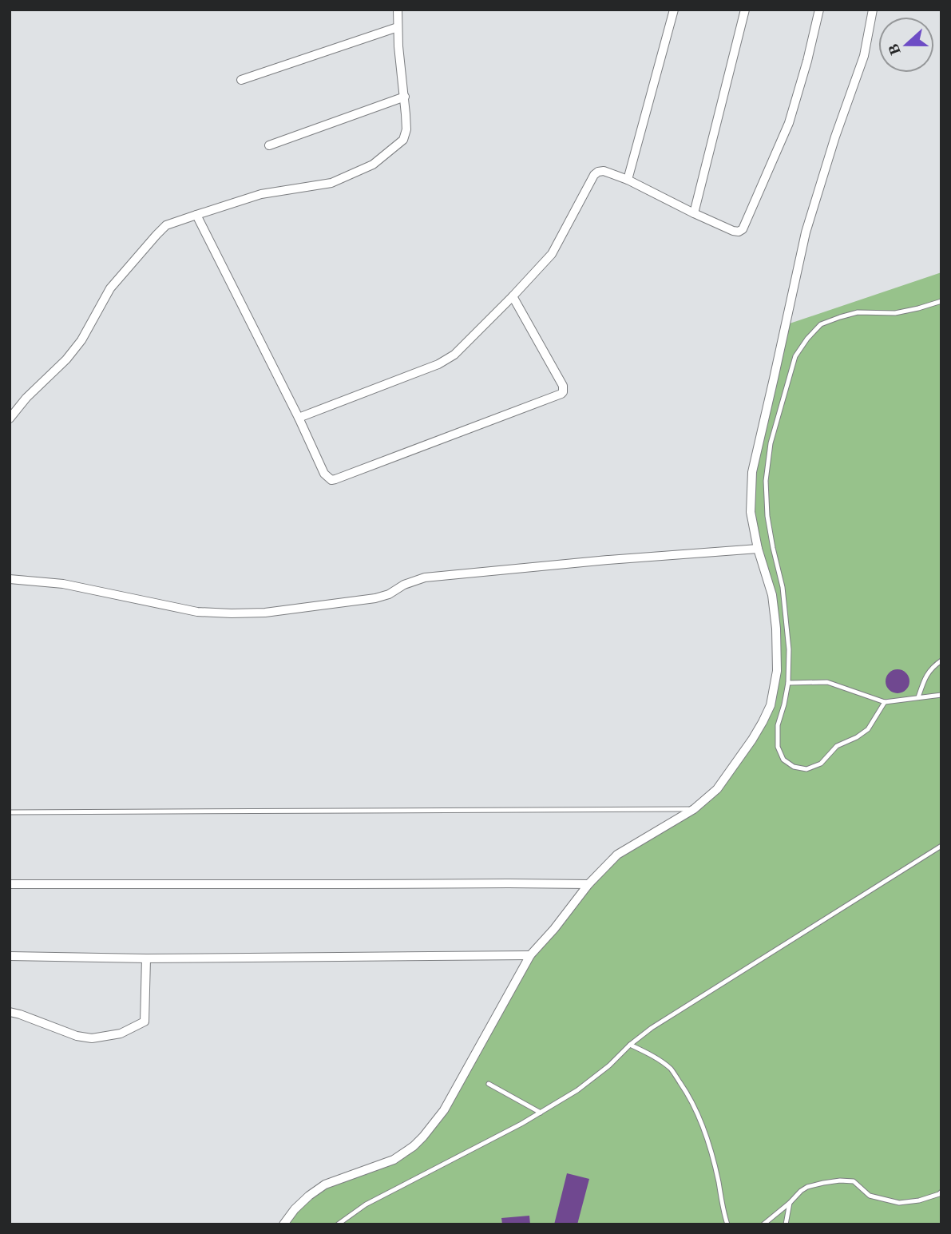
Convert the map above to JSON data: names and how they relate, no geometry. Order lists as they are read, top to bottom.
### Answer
{
  "north": "left"
}
